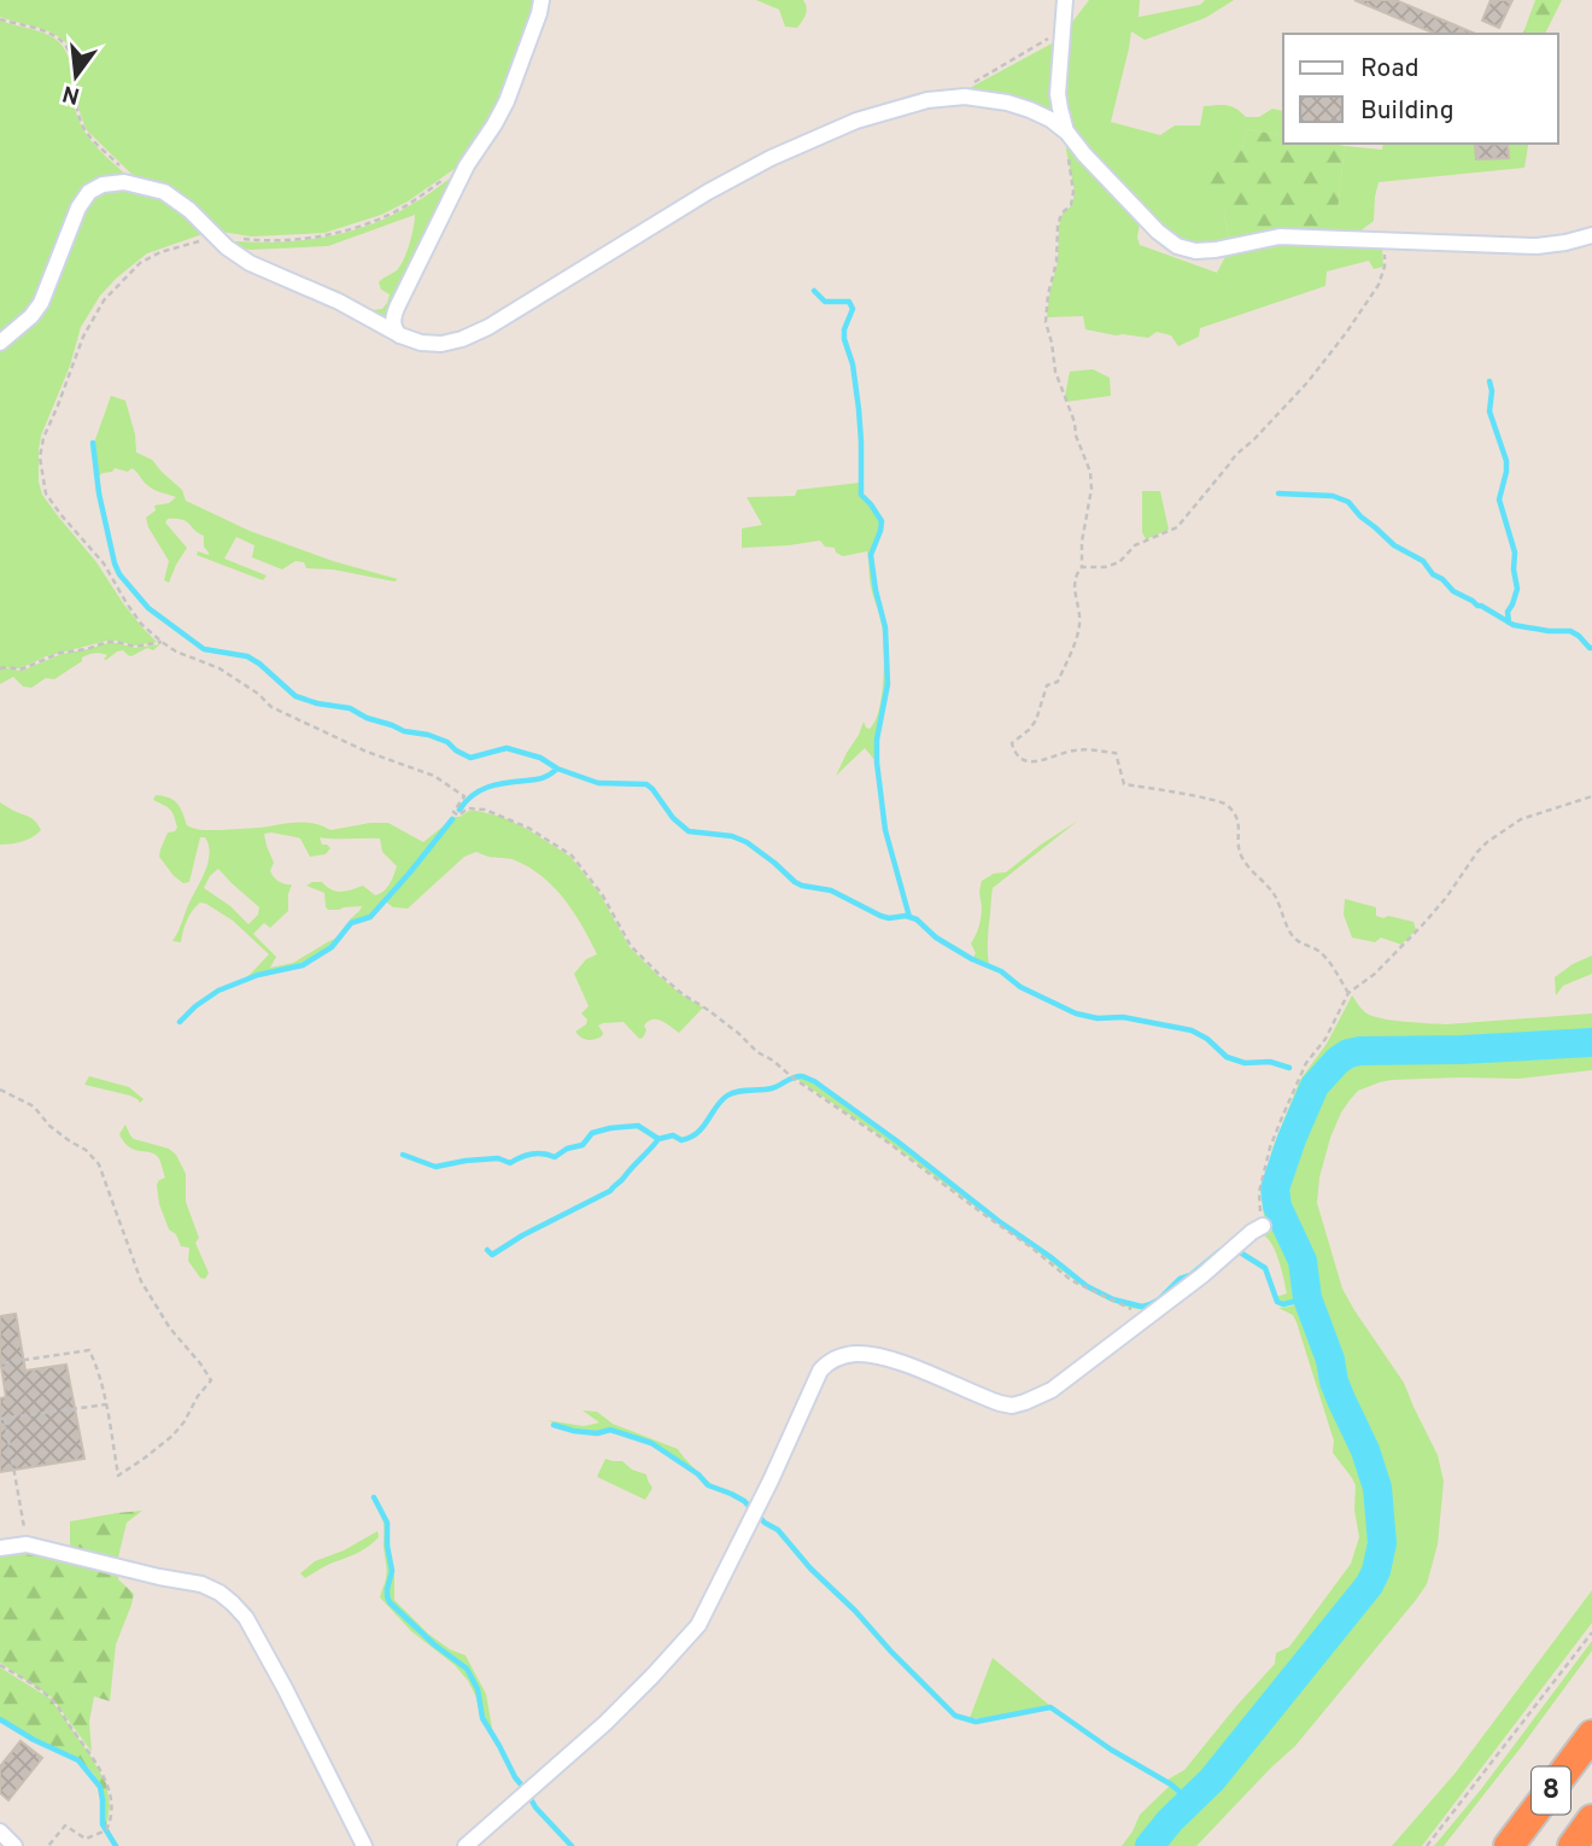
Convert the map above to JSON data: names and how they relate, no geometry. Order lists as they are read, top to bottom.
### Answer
{
  "streets": {
    "highway": ["8"]
  },
  "legend": ["Road", "Building"],
  "north": "bottom"
}
